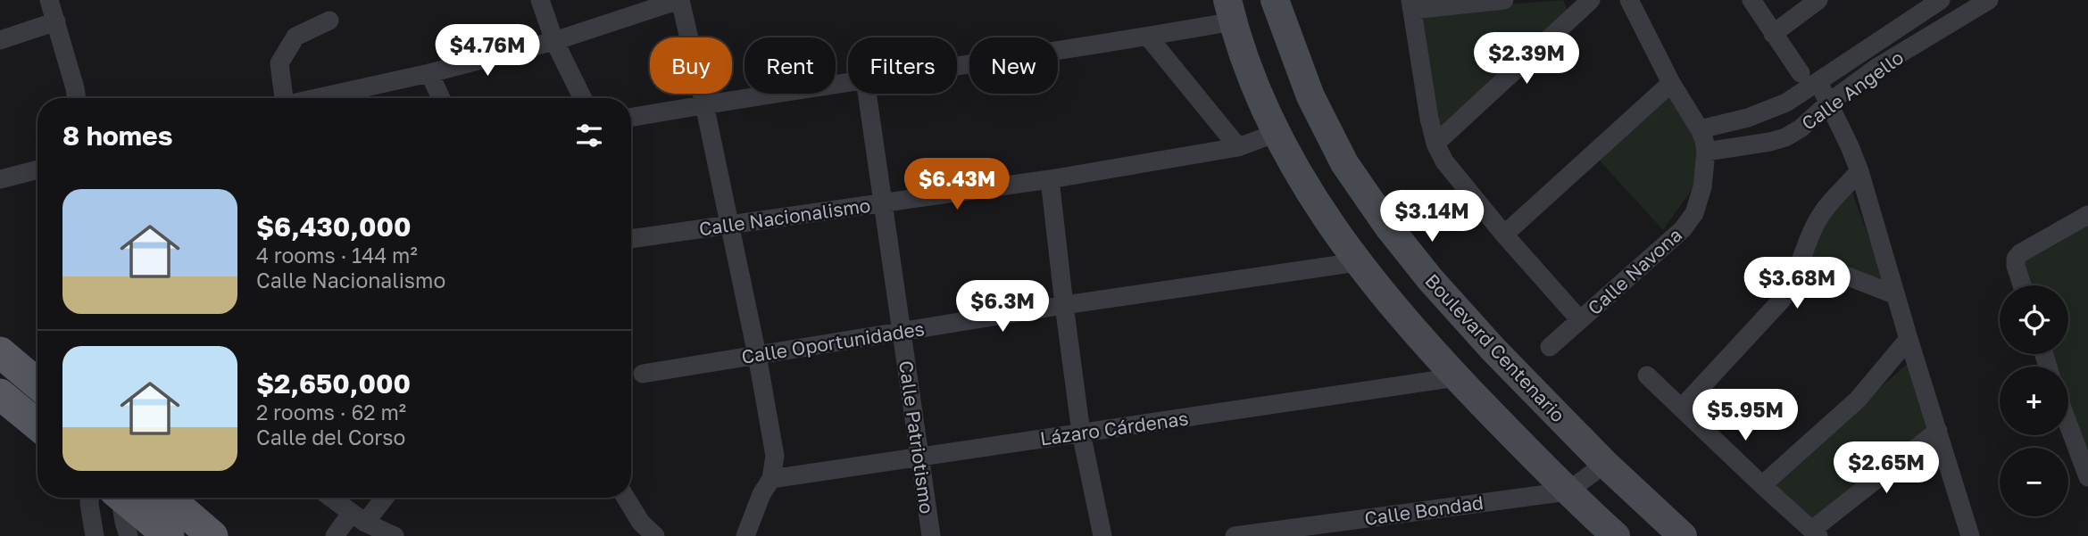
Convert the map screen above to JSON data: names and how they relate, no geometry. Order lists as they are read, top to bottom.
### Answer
{
  "streets": {
    "main road": ["Boulevard Centenario"],
    "street": [
      "Calle Angello",
      "Calle Nacionalismo",
      "Calle Navona",
      "Calle Oportunidades",
      "Lázaro Cárdenas",
      "Calle Patriotismo",
      "Calle Bondad"
    ]
  },
  "crossings": [
    ["Calle Angello", "Calle Navona"],
    ["Calle Nacionalismo", "Calle Patriotismo"],
    ["Calle Oportunidades", "Calle Patriotismo"],
    ["Boulevard Centenario", "Calle Bondad"],
    ["Lázaro Cárdenas", "Calle Patriotismo"]
  ],
  "page": {
    "price": [
      "$4.76M",
      "$2.39M",
      "$6.43M",
      "$3.14M",
      "$3.68M",
      "$6.3M",
      "$5.95M",
      "$2.65M"
    ],
    "chip": [
      "Buy",
      "Rent",
      "Filters",
      "New"
    ],
    "heading": "8 homes",
    "list": [
      {
        "name": "$6,430,000",
        "note": "4 rooms · 144 m² · Calle Nacionalismo"
      },
      {
        "name": "$2,650,000",
        "note": "2 rooms · 62 m² · Calle del Corso"
      }
    ],
    "map_buttons": ["+", "−"]
  }
}
